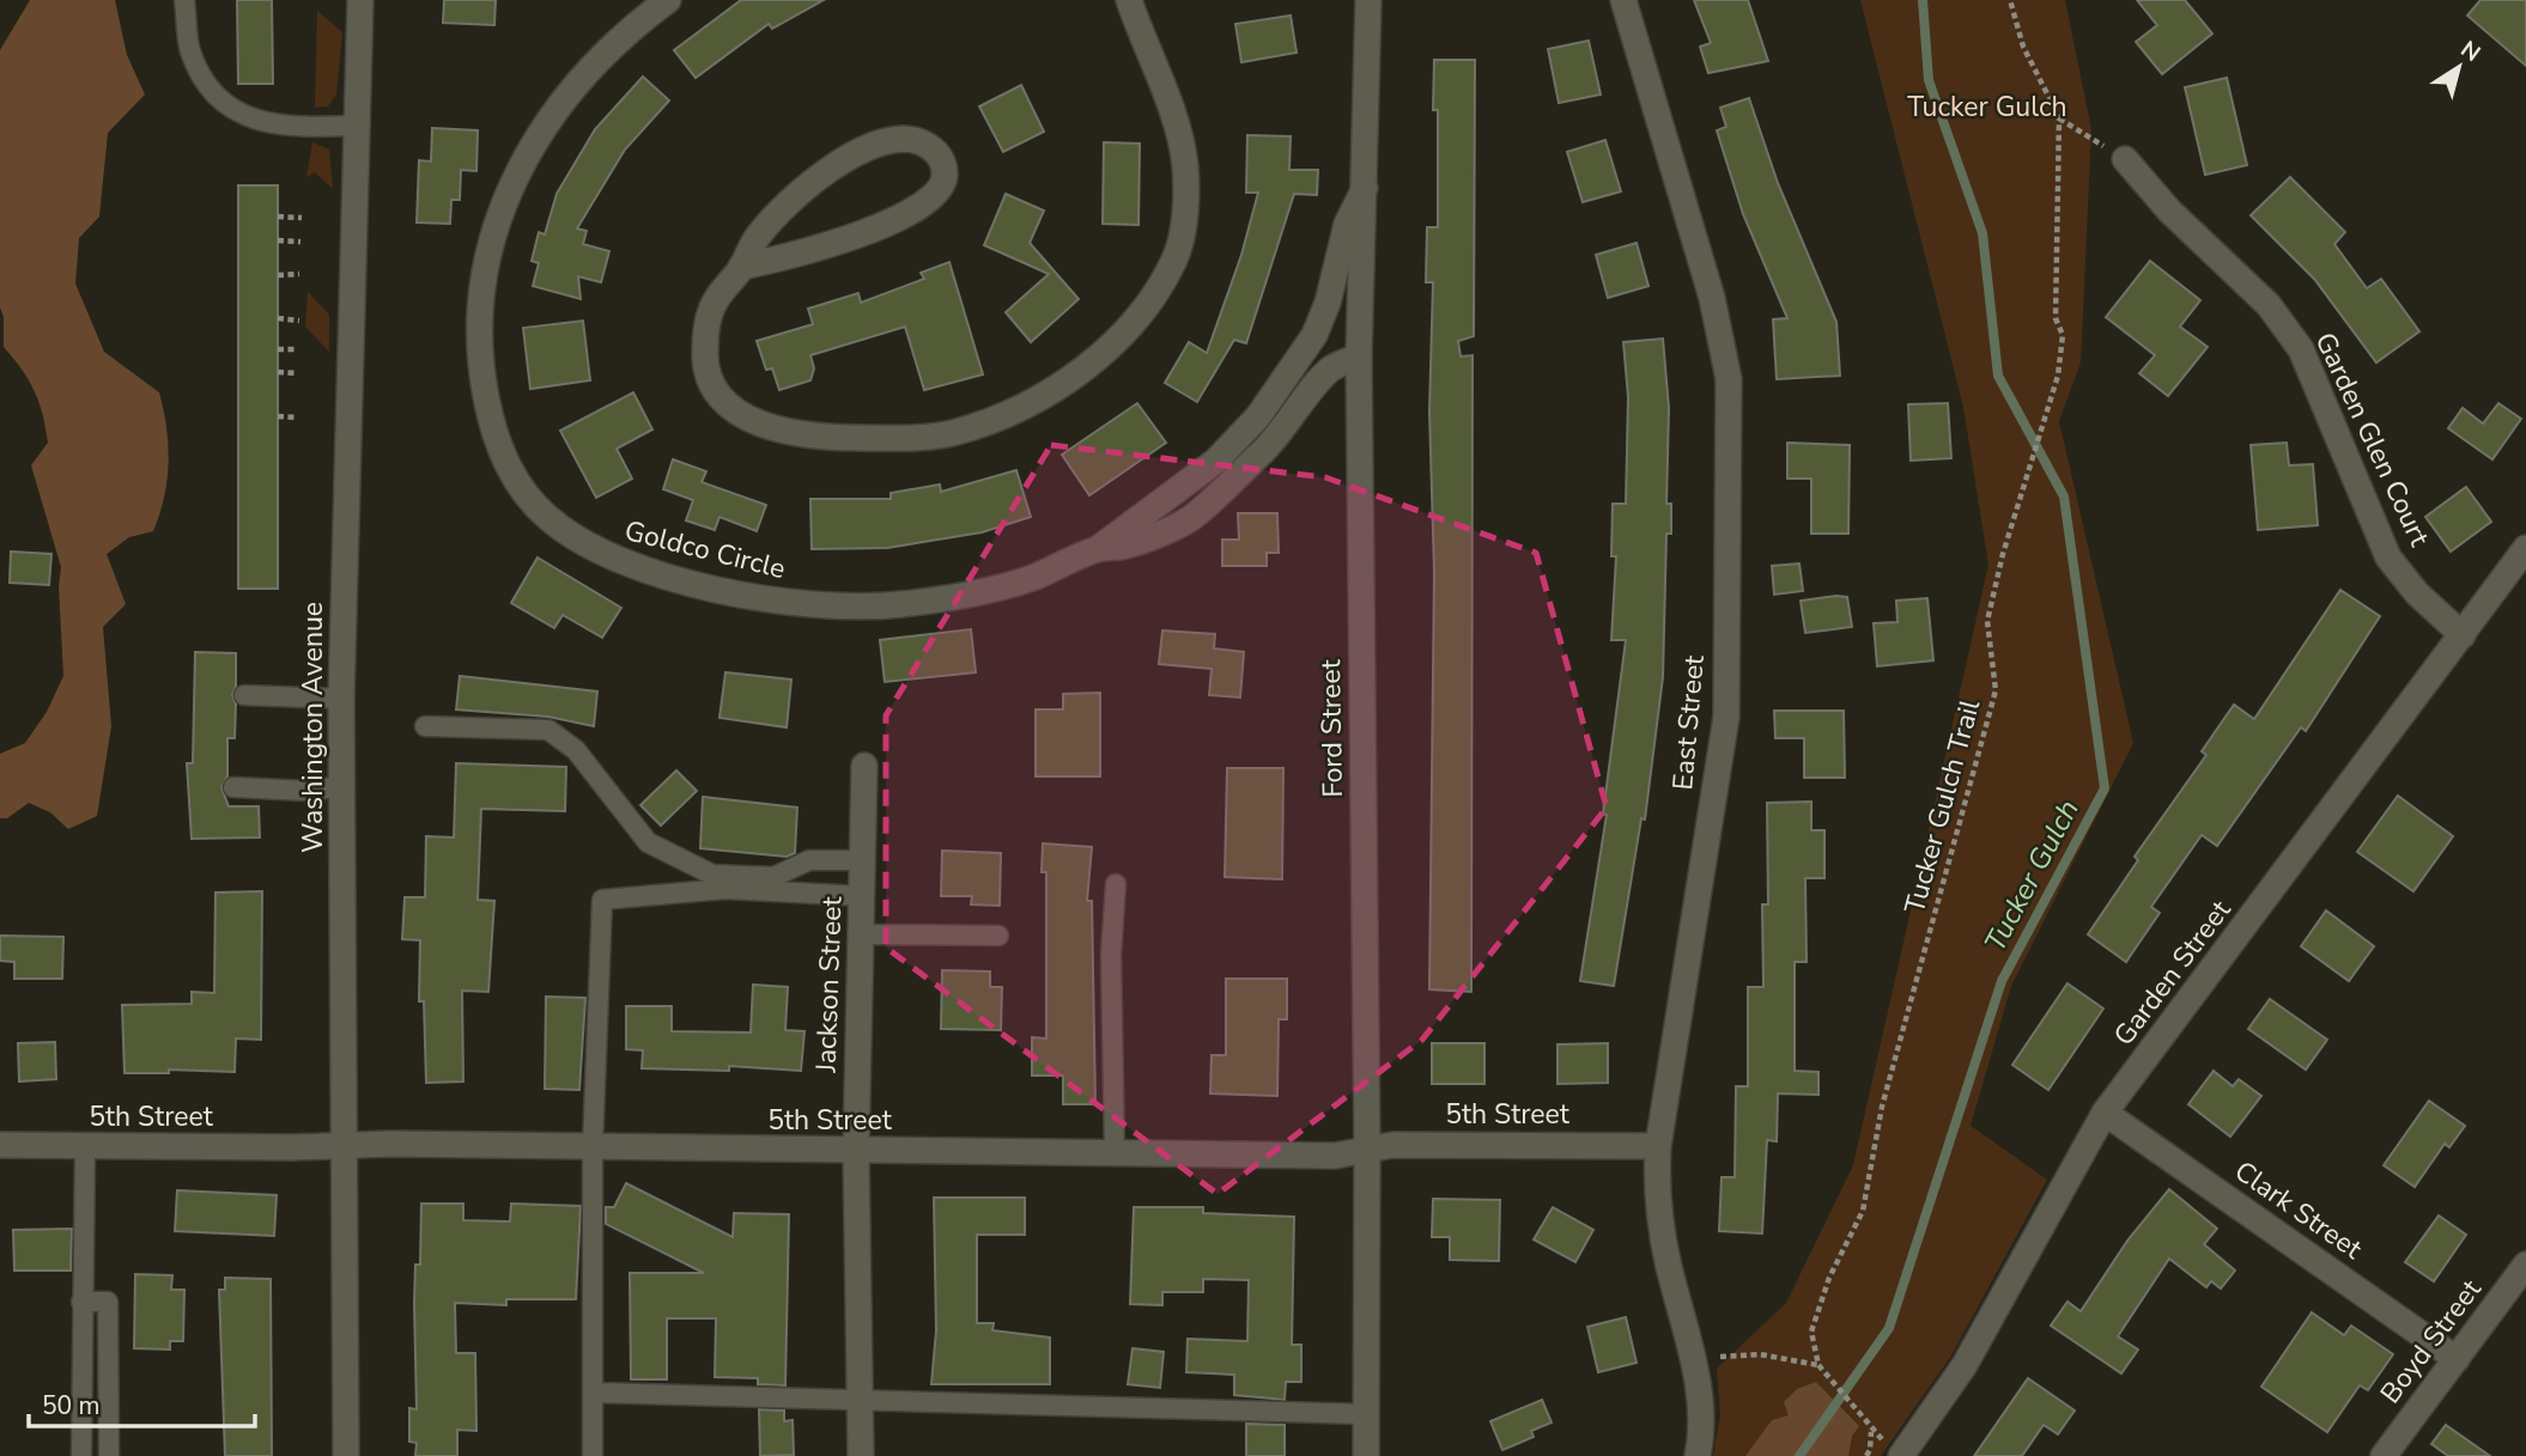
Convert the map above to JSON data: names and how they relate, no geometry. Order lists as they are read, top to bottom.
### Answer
{
  "streets": {
    "street": [
      "Garden Glen Court",
      "Goldco Circle",
      "East Street",
      "Washington Avenue",
      "Ford Street",
      "Garden Street",
      "Jackson Street",
      "5th Street",
      "Clark Street",
      "Boyd Street"
    ],
    "path": ["Tucker Gulch Trail"]
  },
  "crossings": [
    ["Garden Glen Court", "Garden Street"],
    ["Goldco Circle", "Ford Street"],
    ["East Street", "5th Street"],
    ["Washington Avenue", "5th Street"],
    ["Ford Street", "5th Street"],
    ["Garden Street", "Clark Street"],
    ["Jackson Street", "5th Street"],
    ["Clark Street", "Boyd Street"]
  ],
  "water": ["Tucker Gulch"],
  "parks": ["Tucker Gulch"],
  "scale_bar": "50 m",
  "north": "top right"
}
